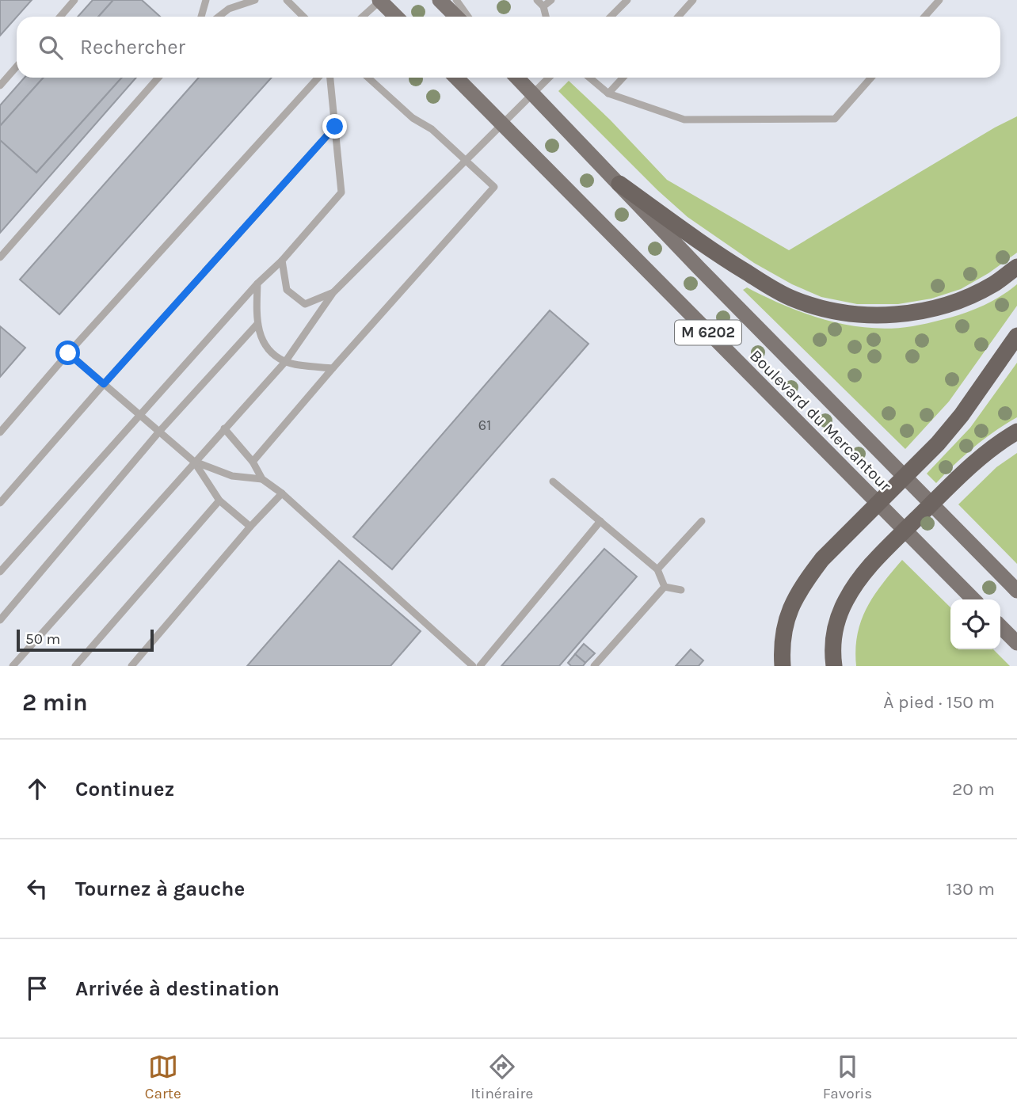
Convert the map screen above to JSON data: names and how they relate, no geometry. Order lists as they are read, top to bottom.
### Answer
{
  "streets": {
    "main road": ["M 6202", "Boulevard du Mercantour"]
  },
  "house_numbers": ["61"],
  "scale_bar": "50 m",
  "page": {
    "search": "Rechercher",
    "scale": "50 m",
    "heading": ["2 min", "À pied · 150 m"],
    "list": [
      ["Continuez", "20 m"],
      ["Tournez à gauche", "130 m"],
      "Arrivée à destination"
    ],
    "nav": ["Carte", "Itinéraire", "Favoris"]
  }
}
